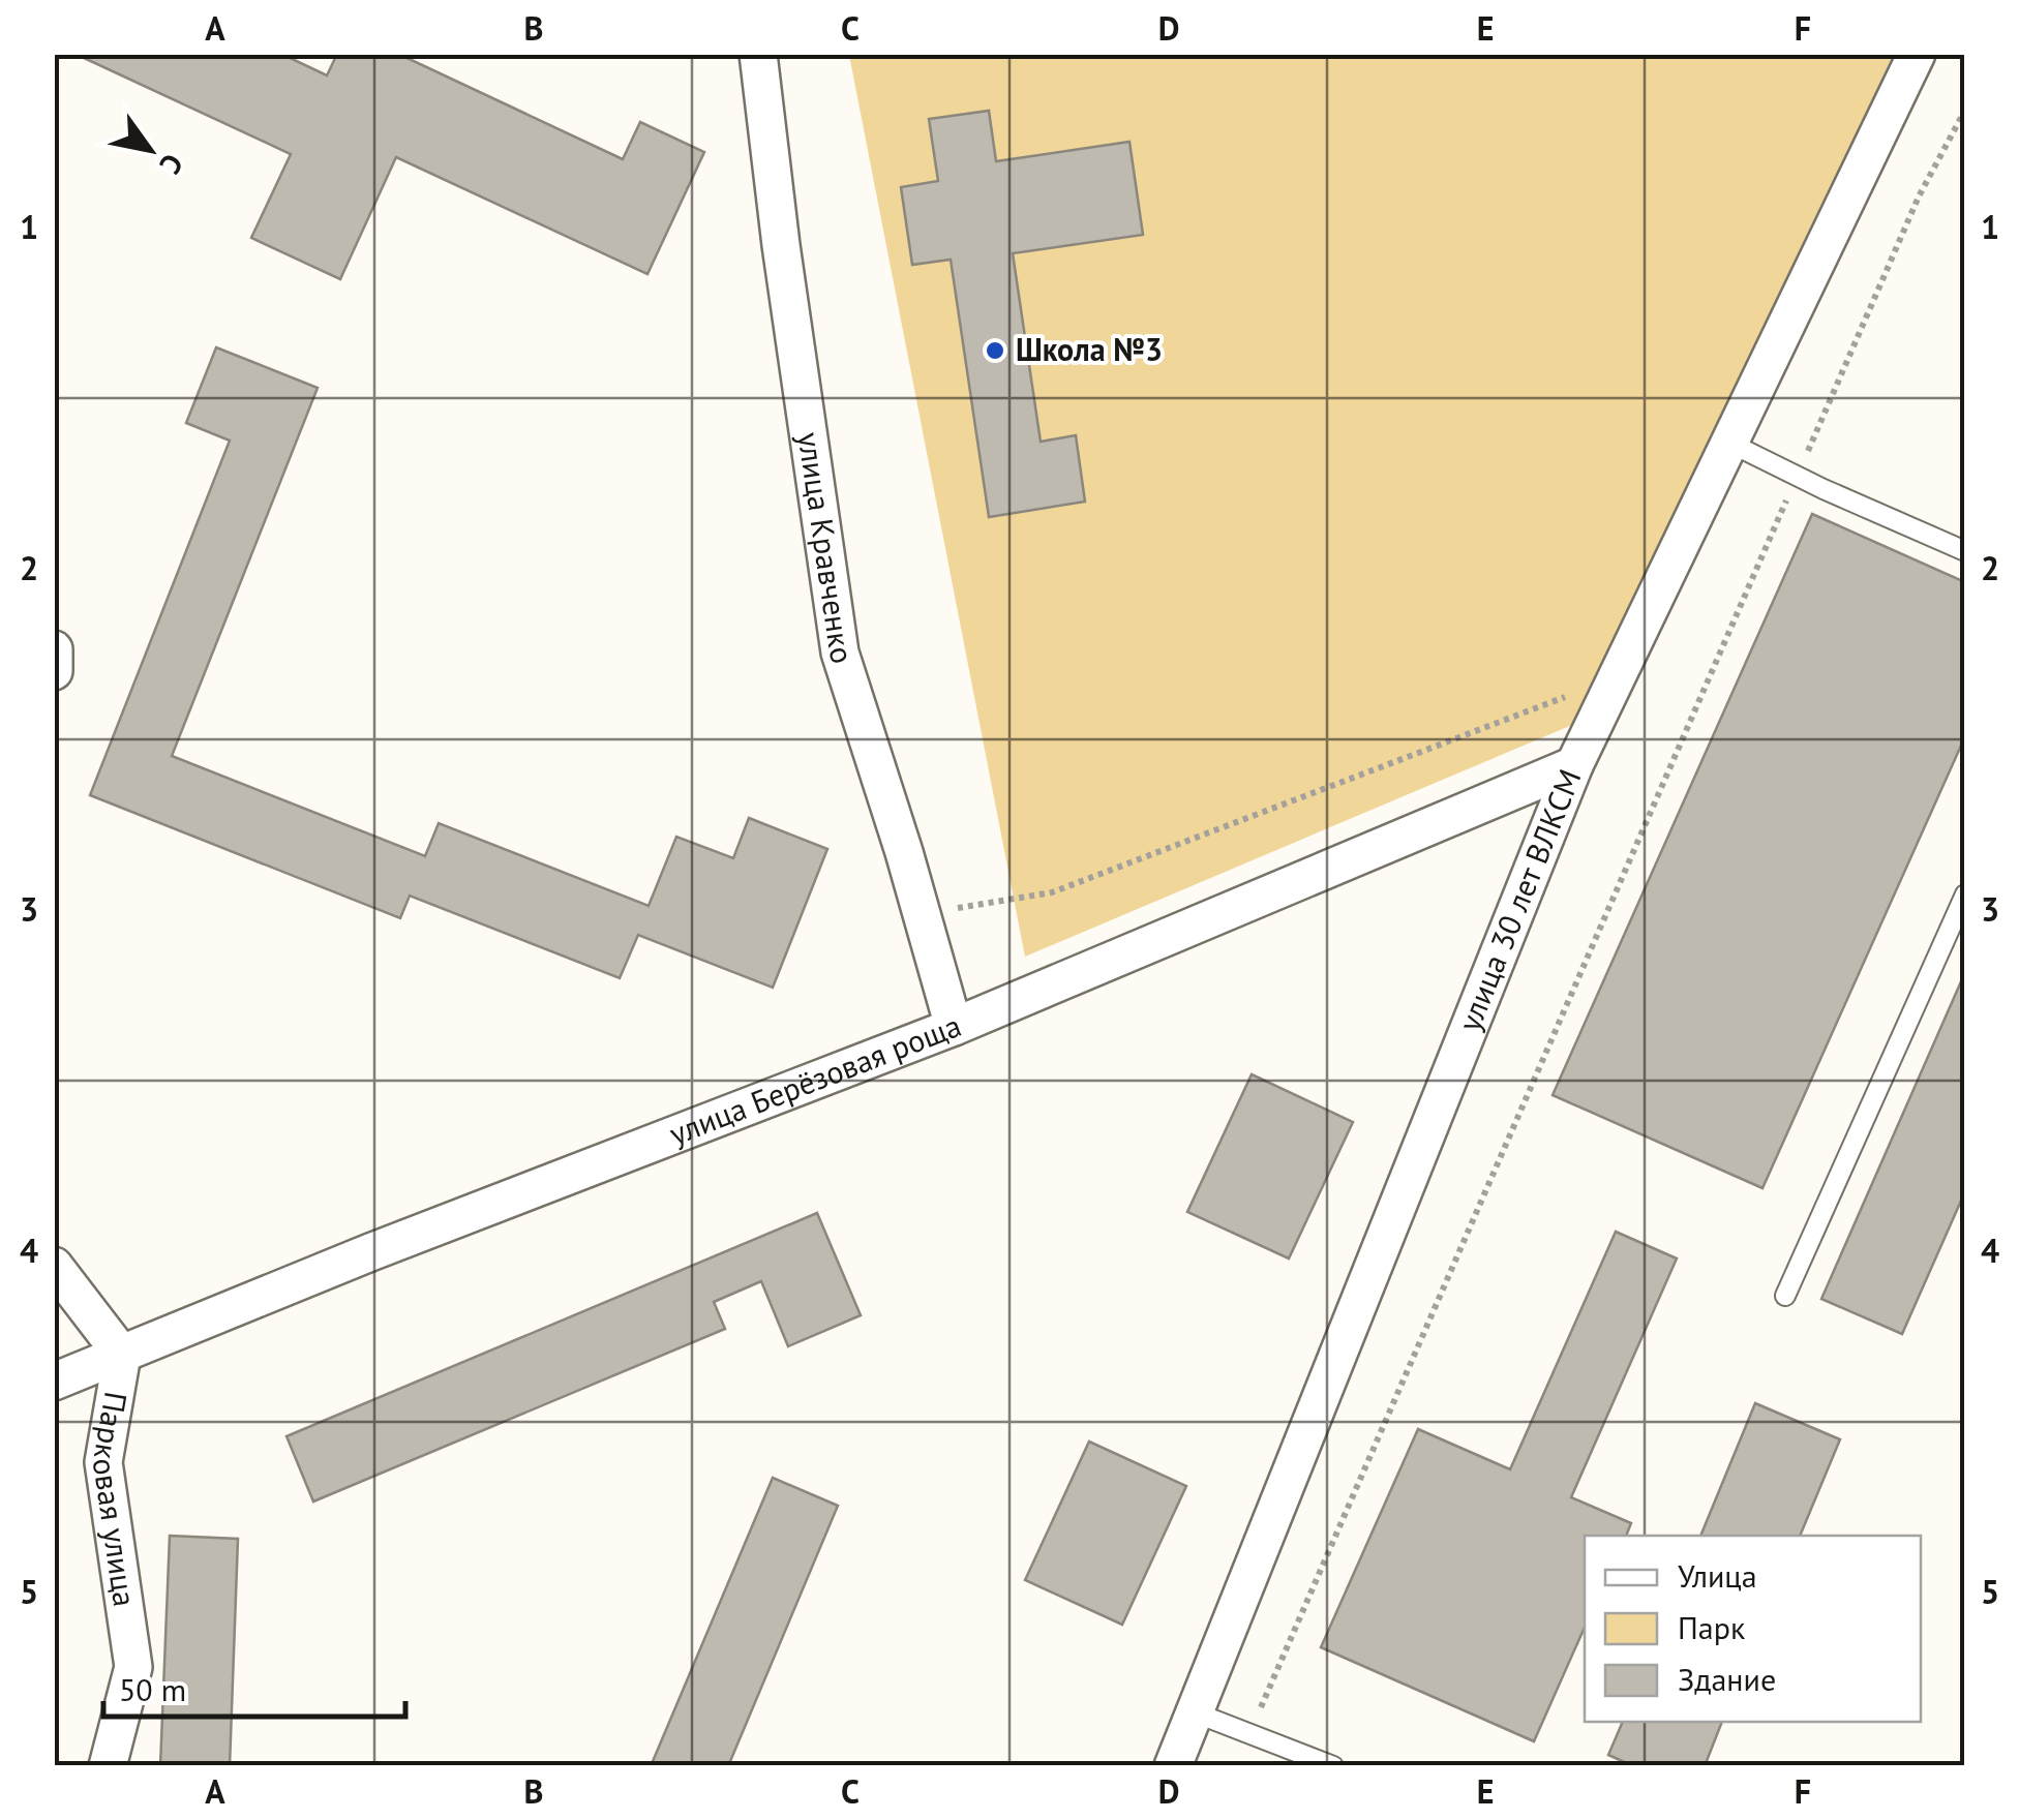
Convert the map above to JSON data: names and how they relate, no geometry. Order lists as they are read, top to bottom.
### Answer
{
  "streets": {
    "street": [
      "улица Кравченко",
      "улица 30 лет ВЛКСМ",
      "улица Берёзовая роща",
      "Парковая улица"
    ]
  },
  "crossings": [
    ["улица Кравченко", "улица Берёзовая роща"],
    ["улица 30 лет ВЛКСМ", "улица Берёзовая роща"],
    ["улица Берёзовая роща", "Парковая улица"]
  ],
  "places": ["Школа №3"],
  "legend": ["Улица", "Парк", "Здание"],
  "scale_bar": "50 m",
  "north": "bottom right",
  "grid": {
    "columns": [
      "A",
      "B",
      "C",
      "D",
      "E",
      "F"
    ],
    "rows": [
      "1",
      "2",
      "3",
      "4",
      "5"
    ]
  }
}
